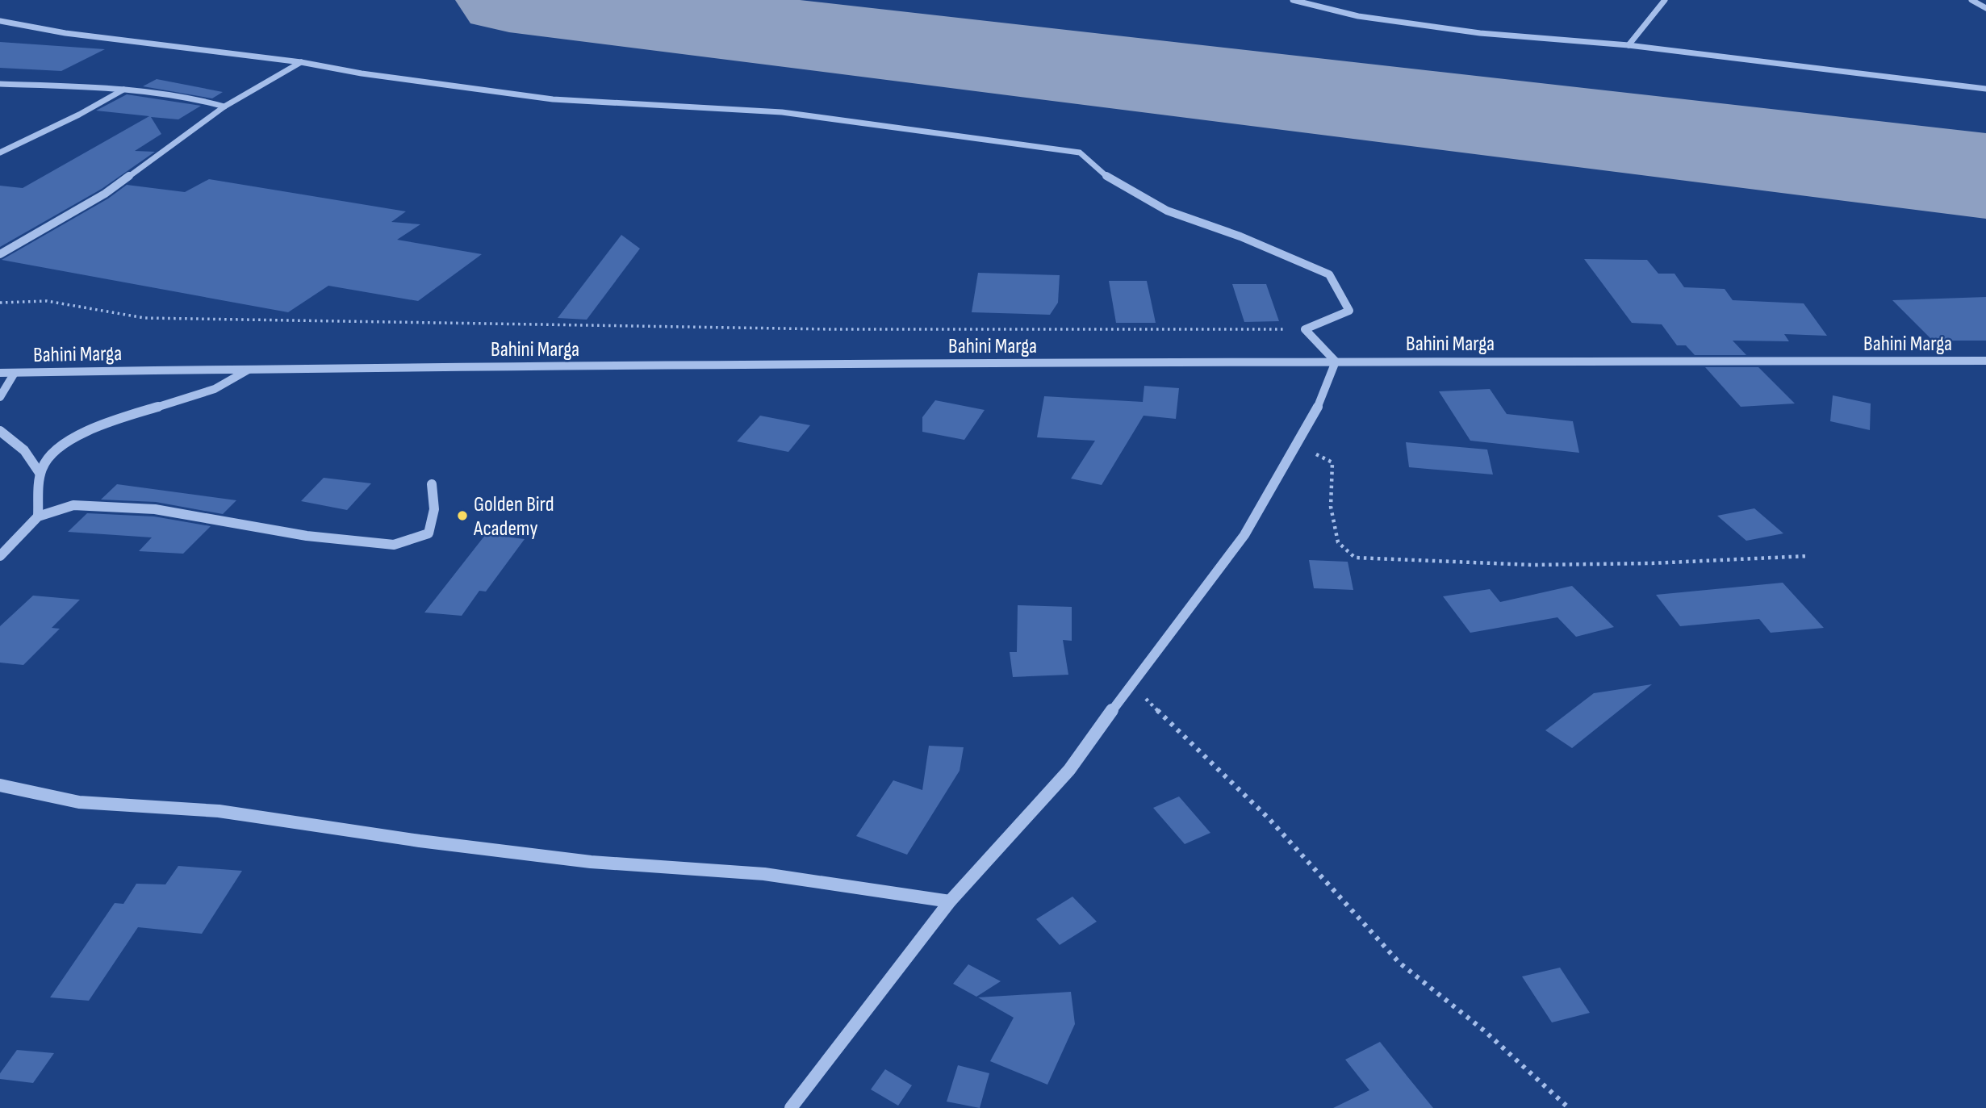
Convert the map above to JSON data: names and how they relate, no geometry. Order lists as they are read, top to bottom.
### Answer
{
  "streets": {
    "street": ["Bahini Marga"]
  },
  "places": ["Golden Bird Academy"]
}
